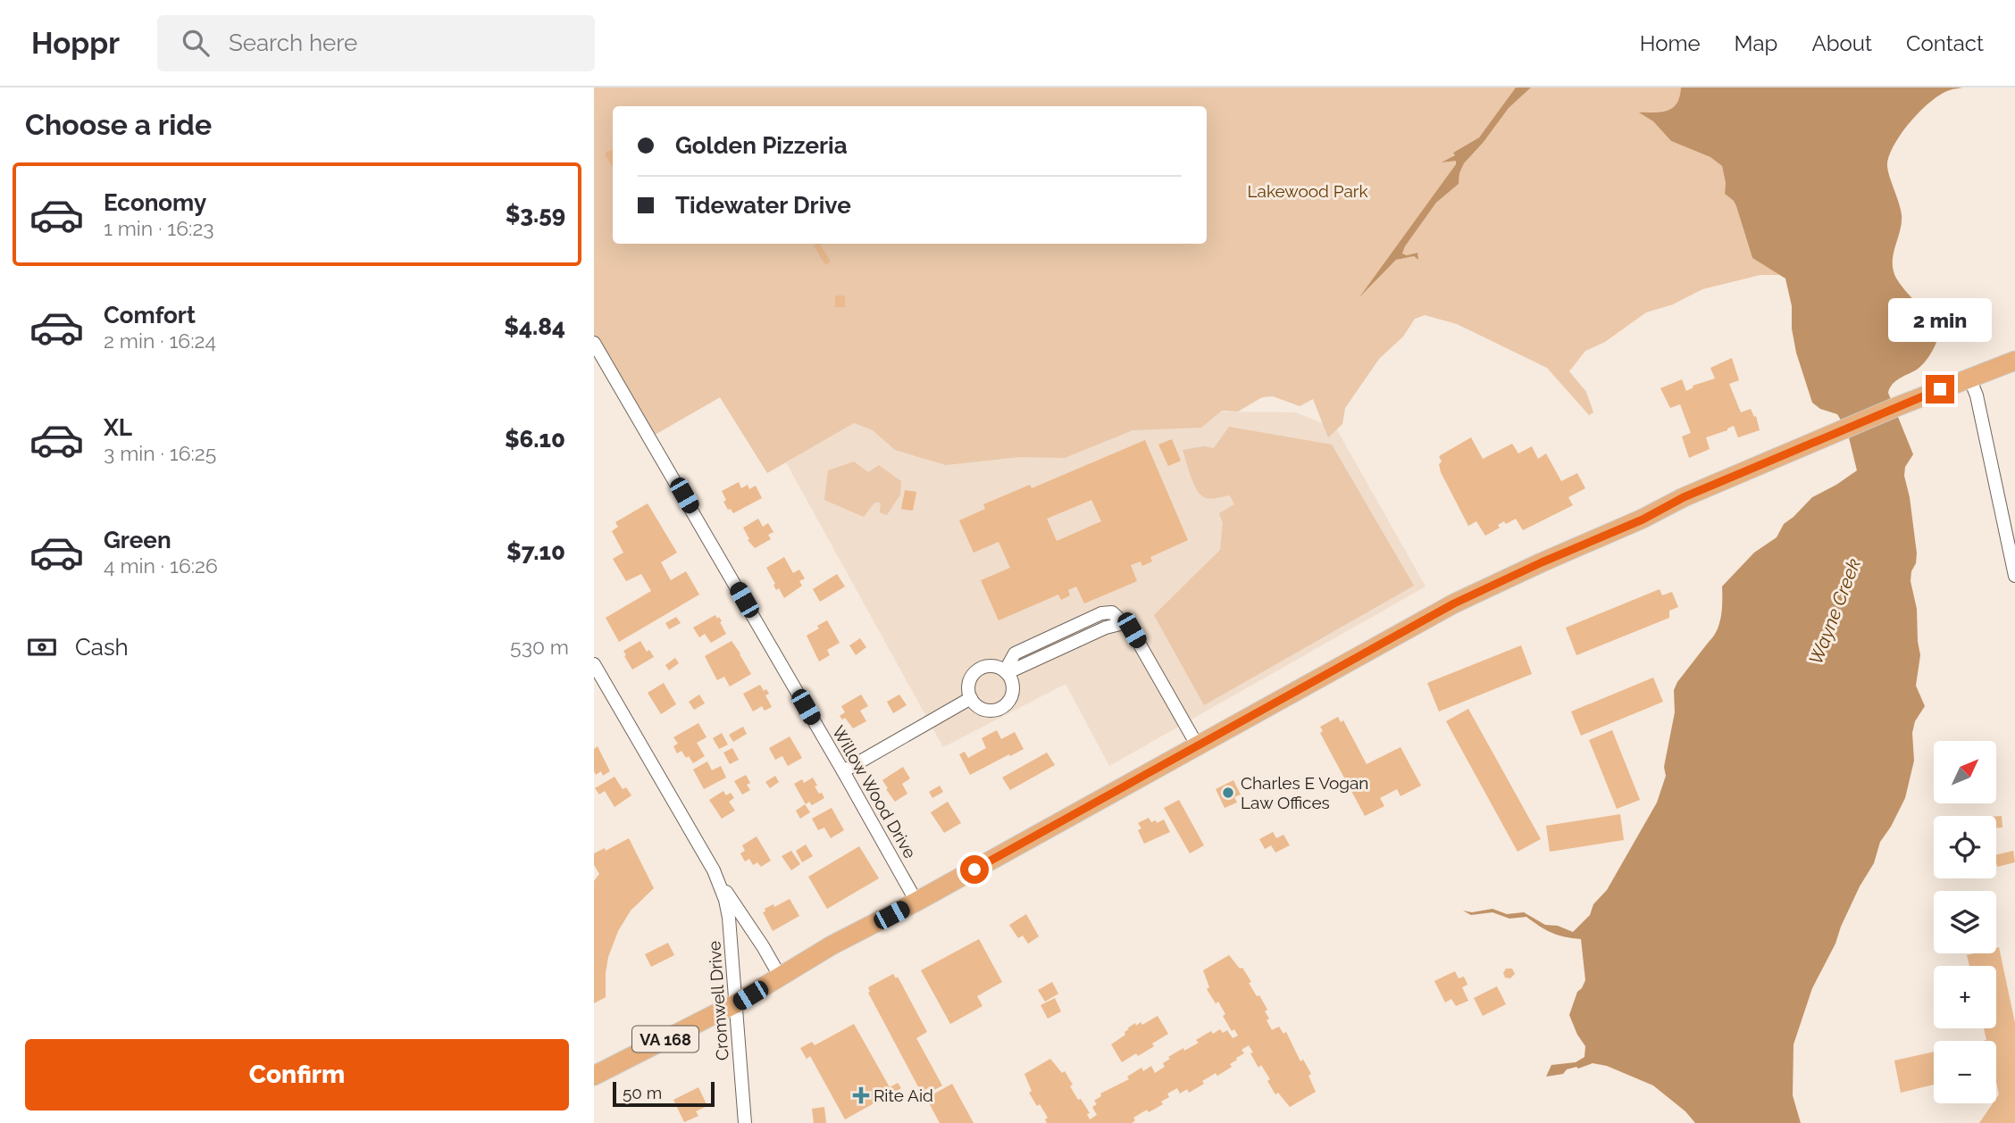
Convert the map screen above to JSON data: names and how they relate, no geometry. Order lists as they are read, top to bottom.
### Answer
{
  "streets": {
    "highway": ["VA 168"],
    "street": ["Willow Wood Drive", "Cromwell Drive"]
  },
  "crossings": [
    ["Willow Wood Drive", "VA 168"],
    ["Cromwell Drive", "VA 168"]
  ],
  "water": ["Wayne Creek"],
  "parks": ["Lakewood Park"],
  "places": {
    "other": ["Charles E Vogan Law Offices"],
    "health": ["Rite Aid"]
  },
  "scale_bar": "50 m",
  "north": "top right",
  "page": {
    "header": "Hoppr",
    "search": "Search here",
    "nav": [
      "Home",
      "Map",
      "About",
      "Contact"
    ],
    "heading": "Choose a ride",
    "banner": ["Golden Pizzeria", "Tidewater Drive"],
    "list": [
      {
        "name": "Economy",
        "note": "1 min · 16:23",
        "value": "$3.59"
      },
      {
        "name": "Comfort",
        "note": "2 min · 16:24",
        "value": "$4.84"
      },
      {
        "name": "XL",
        "note": "3 min · 16:25",
        "value": "$6.10"
      },
      {
        "name": "Green",
        "note": "4 min · 16:26",
        "value": "$7.10"
      }
    ],
    "bubble": "2 min",
    "pay": ["Cash", "530 m"],
    "map_buttons": ["+", "−"],
    "buttons": "Confirm",
    "scale": "50 m"
  }
}
